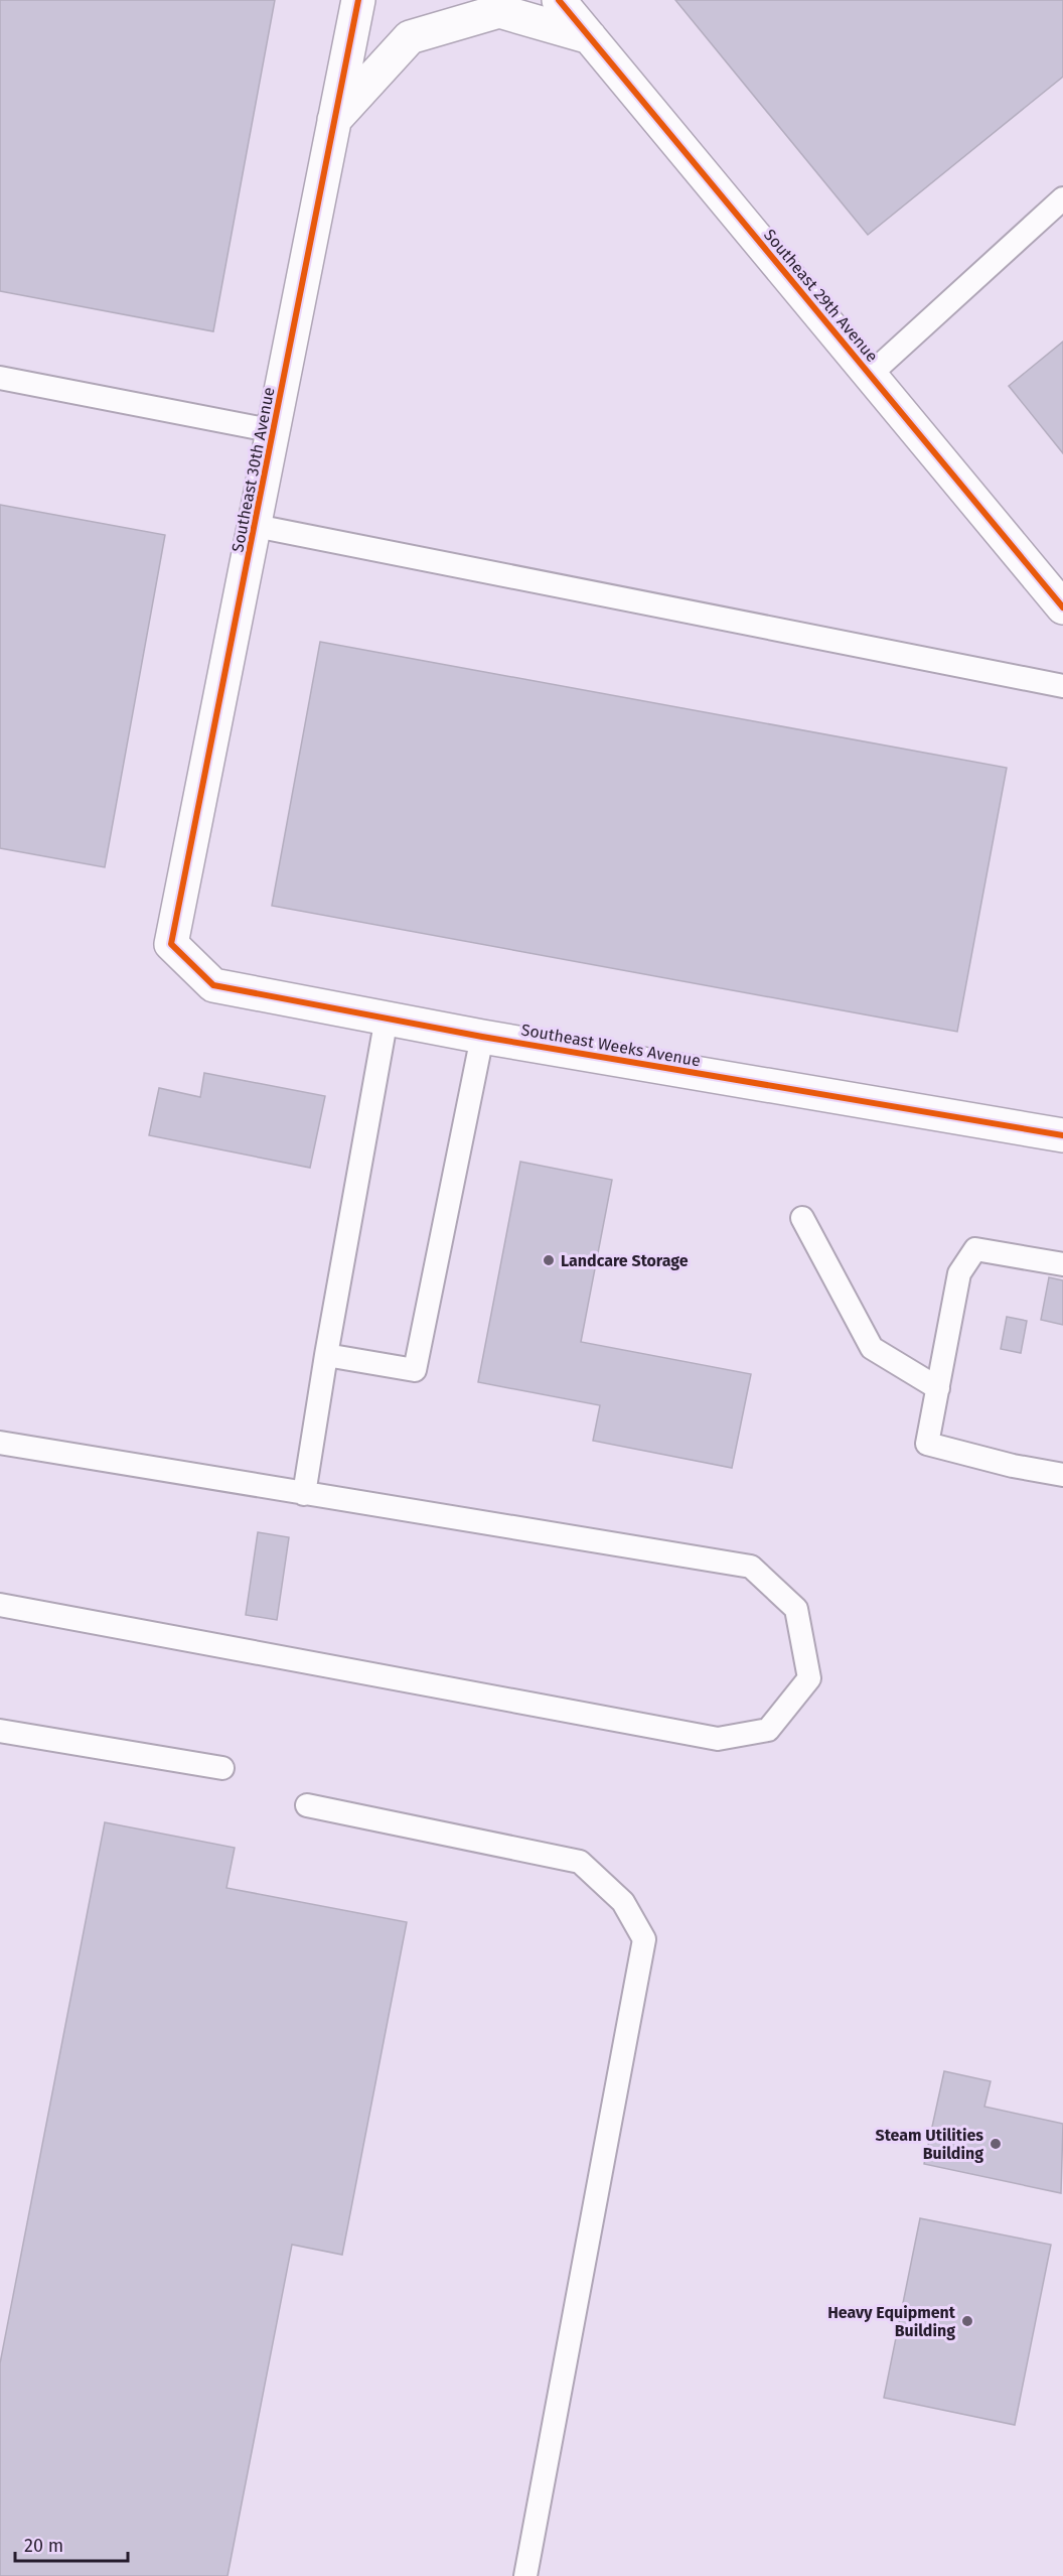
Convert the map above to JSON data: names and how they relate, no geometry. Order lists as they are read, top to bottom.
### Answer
{
  "streets": {
    "street": ["Southeast 29th Avenue", "Southeast 30th Avenue", "Southeast Weeks Avenue"]
  },
  "crossings": [
    ["Southeast 30th Avenue", "Southeast Weeks Avenue"]
  ],
  "places": ["Landcare Storage", "Steam Utilities Building", "Heavy Equipment Building"],
  "scale_bar": "20 m"
}
